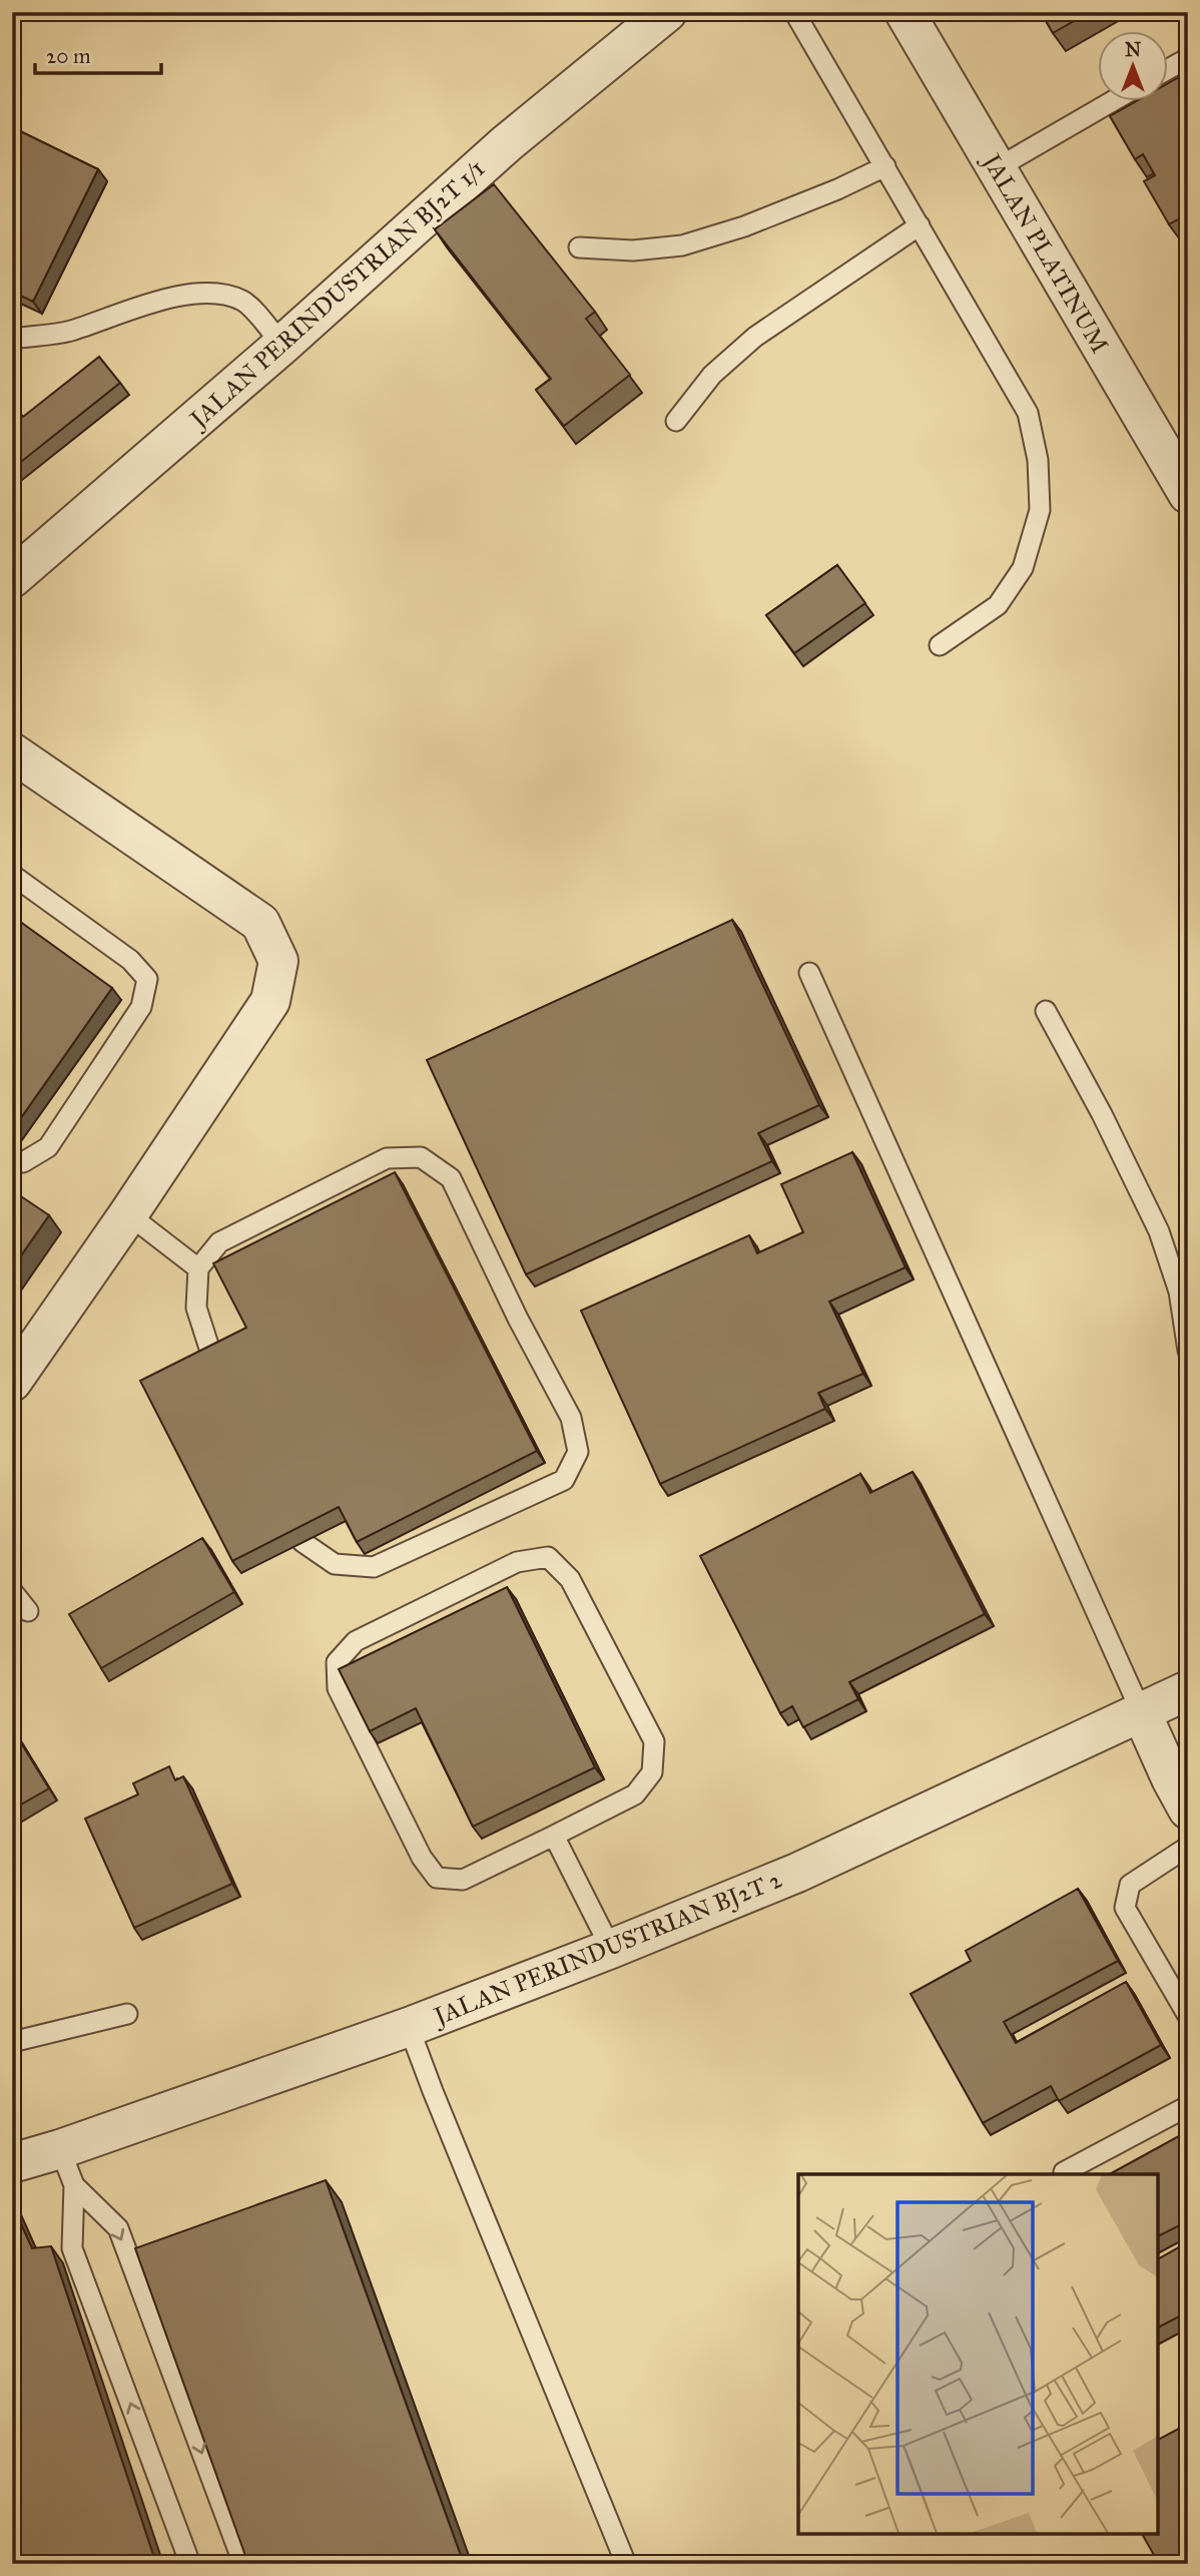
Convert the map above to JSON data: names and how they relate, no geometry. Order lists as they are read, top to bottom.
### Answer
{
  "streets": {
    "street": ["JALAN PLATINUM", "JALAN PERINDUSTRIAN BJ2T 1/1", "JALAN PERINDUSTRIAN BJ2T 2"]
  },
  "scale_bar": "20 m",
  "north": "top"
}
